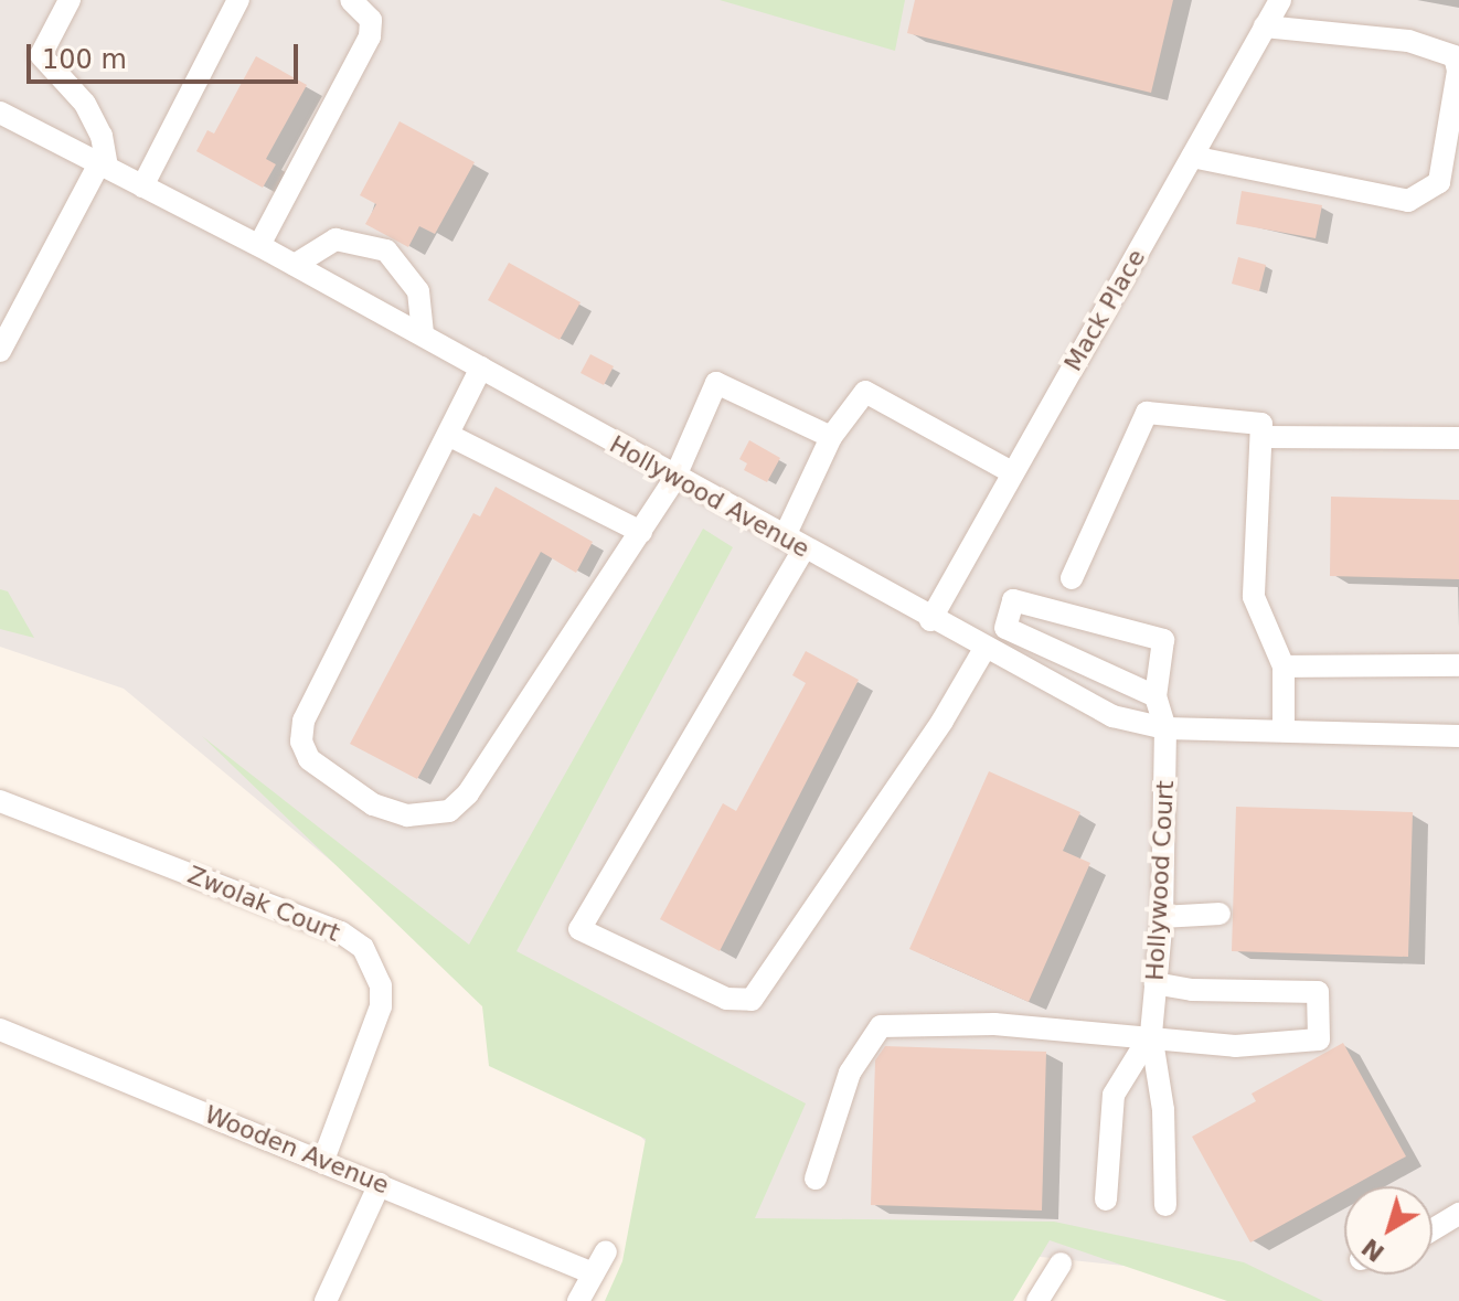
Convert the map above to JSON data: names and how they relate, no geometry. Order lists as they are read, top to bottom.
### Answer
{
  "streets": {
    "street": [
      "Mack Place",
      "Hollywood Avenue",
      "Hollywood Court",
      "Zwolak Court",
      "Wooden Avenue"
    ]
  },
  "crossings": [
    ["Mack Place", "Hollywood Avenue"],
    ["Hollywood Avenue", "Hollywood Court"],
    ["Zwolak Court", "Wooden Avenue"]
  ],
  "scale_bar": "100 m",
  "north": "bottom left"
}
